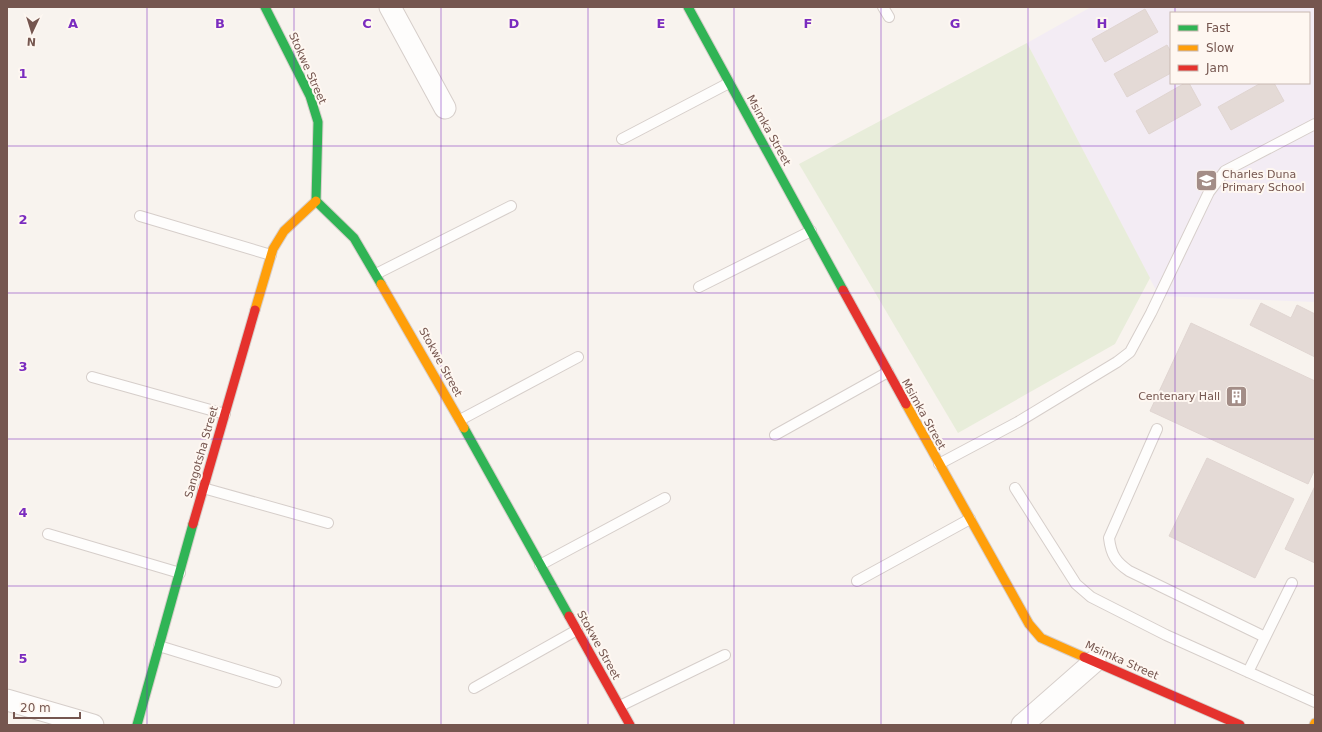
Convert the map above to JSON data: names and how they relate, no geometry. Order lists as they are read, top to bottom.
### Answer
{
  "streets": {
    "street": ["Stokwe Street", "Msimka Street", "Sangotsha Street"]
  },
  "crossings": [
    ["Stokwe Street", "Sangotsha Street"]
  ],
  "places": {
    "school or university": ["Charles Duna Primary School"],
    "building": ["Centenary Hall"]
  },
  "legend": ["Fast", "Slow", "Jam"],
  "scale_bar": "20 m",
  "north": "bottom",
  "grid": {
    "columns": [
      "A",
      "B",
      "C",
      "D",
      "E",
      "F",
      "G",
      "H"
    ],
    "rows": [
      "1",
      "2",
      "3",
      "4",
      "5"
    ]
  }
}
